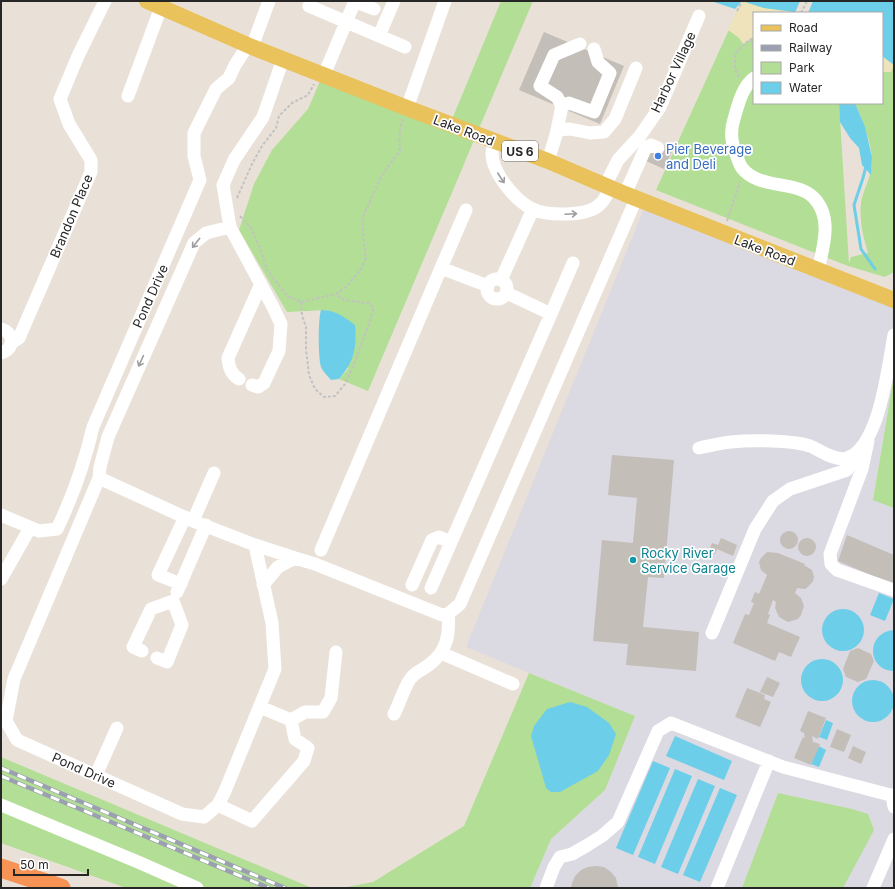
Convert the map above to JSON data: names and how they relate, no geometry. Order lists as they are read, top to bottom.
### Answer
{
  "streets": {
    "main road": ["Lake Road", "US 6"],
    "street": ["Harbor Village", "Brandon Place", "Pond Drive"]
  },
  "crossings": [
    ["Harbor Village", "Lake Road"],
    ["Lake Road", "Pond Drive"]
  ],
  "places": ["Pier Beverage and Deli", "Rocky River Service Garage"],
  "legend": [
    "Road",
    "Railway",
    "Park",
    "Water"
  ],
  "scale_bar": "50 m"
}
